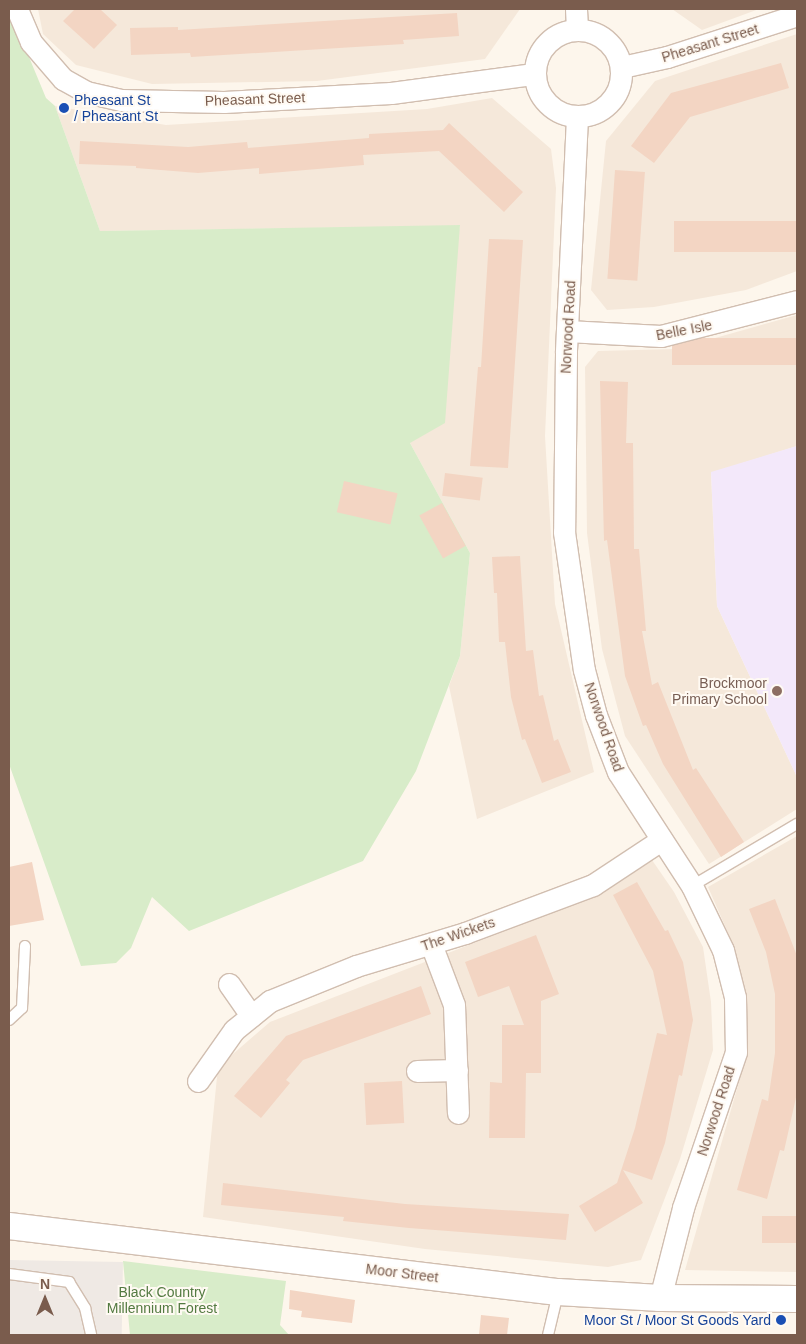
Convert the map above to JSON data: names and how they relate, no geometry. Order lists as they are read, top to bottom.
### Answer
{
  "streets": {
    "street": [
      "Pheasant Street",
      "Norwood Road",
      "Belle Isle",
      "The Wickets",
      "Moor Street"
    ]
  },
  "crossings": [
    ["Pheasant Street", "Norwood Road"],
    ["Norwood Road", "Belle Isle"],
    ["Norwood Road", "The Wickets"],
    ["Norwood Road", "Moor Street"]
  ],
  "parks": ["Black Country Millennium Forest"],
  "places": ["Pheasant St / Pheasant St", "Brockmoor Primary School", "Moor St / Moor St Goods Yard"],
  "north": "top"
}
